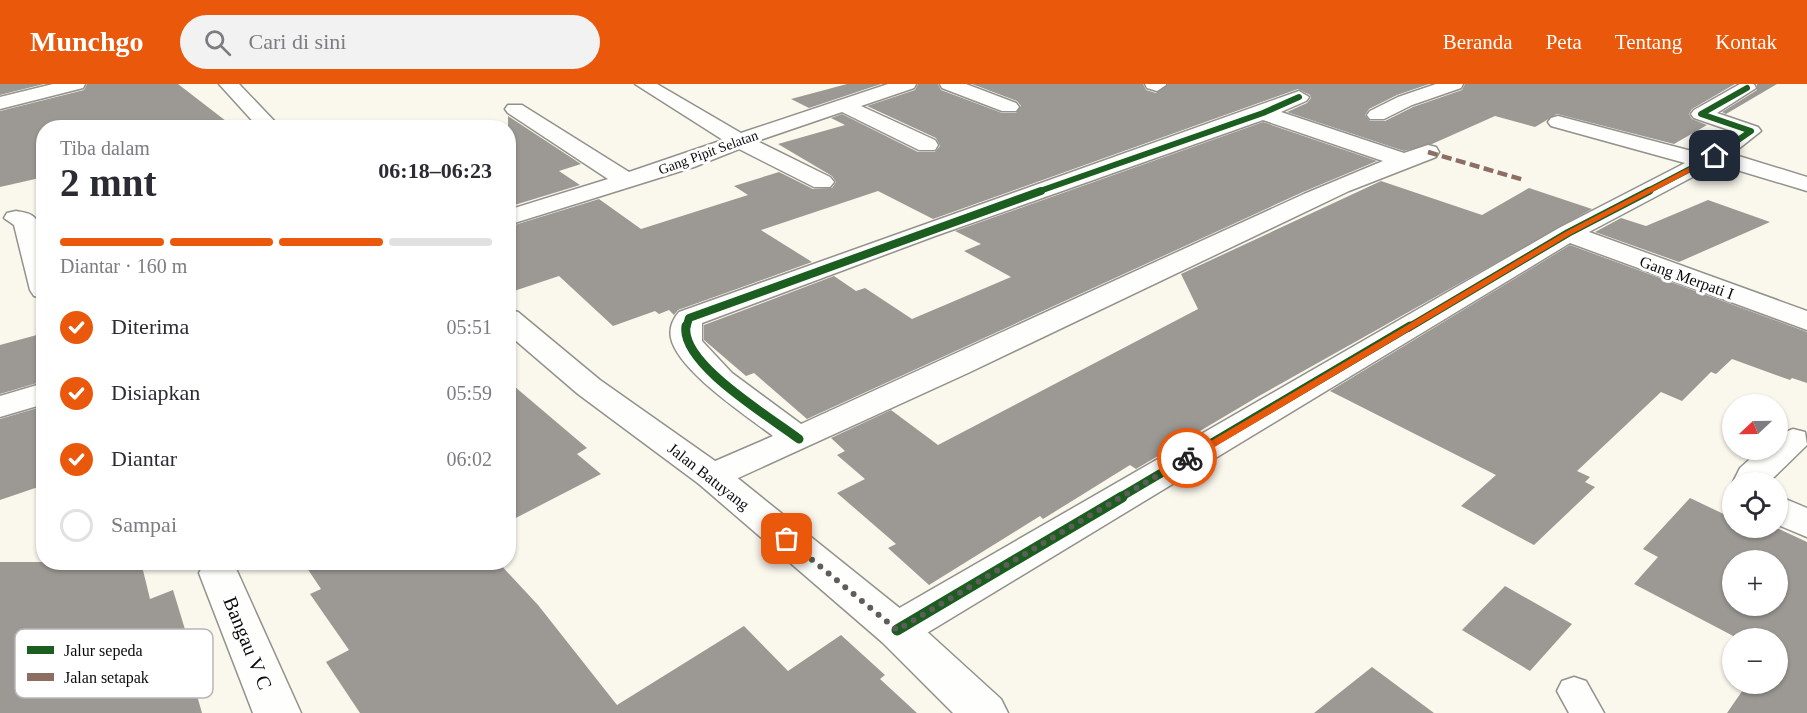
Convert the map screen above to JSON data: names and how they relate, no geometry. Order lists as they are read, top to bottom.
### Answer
{
  "streets": {
    "street": [
      "Gang Pipit Selatan",
      "Gang Merpati I",
      "Jalan Batuyang",
      "Bangau V C"
    ]
  },
  "legend": ["Jalur sepeda", "Jalan setapak"],
  "north": "left",
  "page": {
    "header": "Munchgo",
    "search": "Cari di sini",
    "nav": [
      "Beranda",
      "Peta",
      "Tentang",
      "Kontak"
    ],
    "heading": ["2 mnt", "Tiba dalam", "06:18–06:23"],
    "bar": "Diantar · 160 m",
    "list": [
      ["Diterima", "05:51"],
      ["Disiapkan", "05:59"],
      ["Diantar", "06:02"],
      "Sampai"
    ],
    "map_buttons": ["+", "−"]
  }
}
